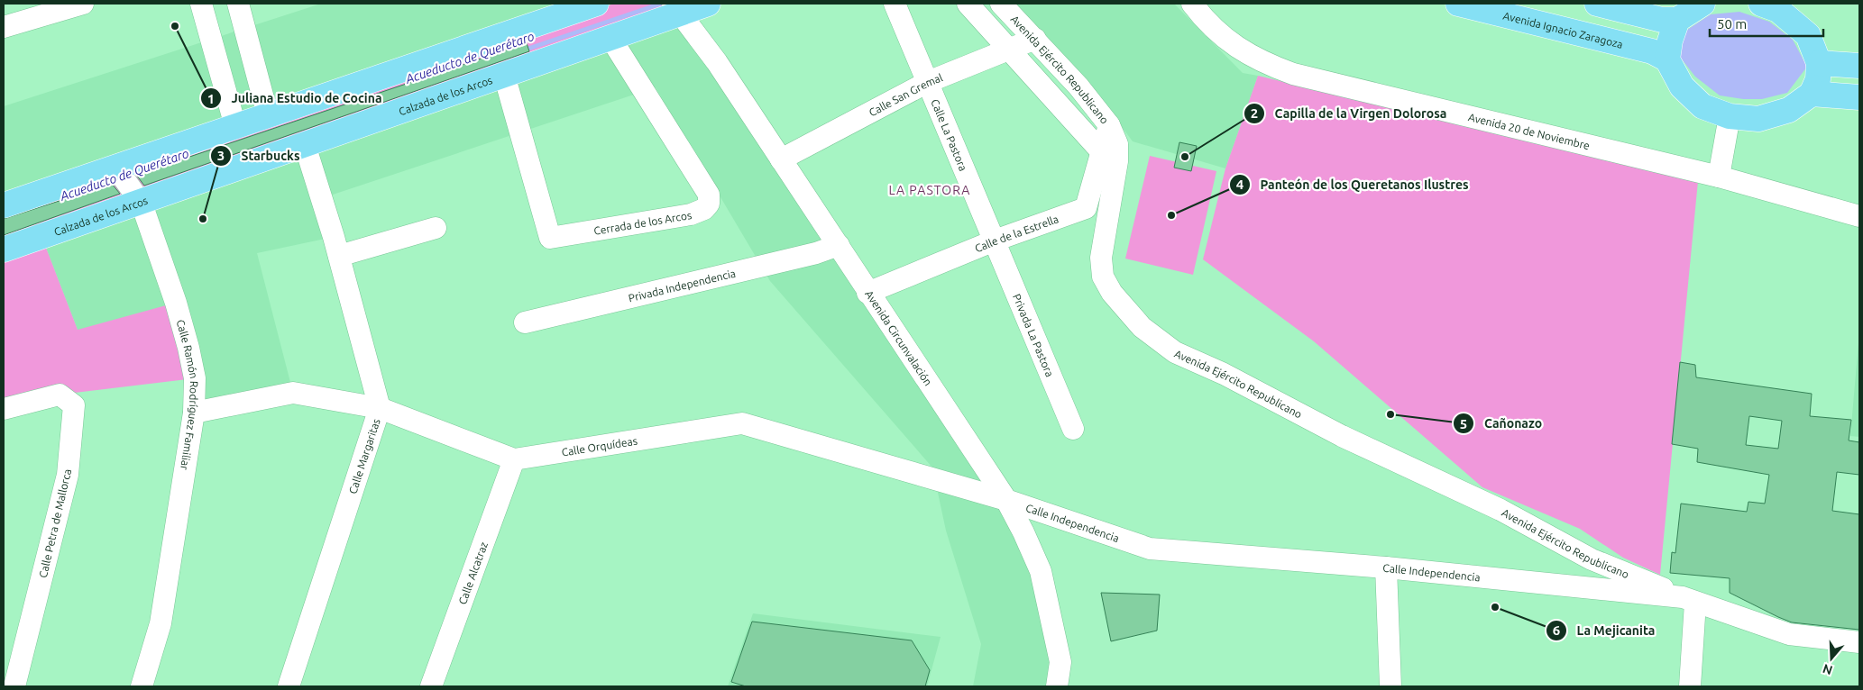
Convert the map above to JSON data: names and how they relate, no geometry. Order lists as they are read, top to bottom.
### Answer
{
  "streets": {
    "main road": ["Avenida Ignacio Zaragoza", "Calzada de los Arcos"],
    "street": [
      "Avenida Ejército Republicano",
      "Calle San Gremal",
      "Avenida 20 de Noviembre",
      "Calle La Pastora",
      "Cerrada de los Arcos",
      "Calle de la Estrella",
      "Privada Independencia",
      "Privada La Pastora",
      "Avenida Circunvalación",
      "Calle Ramón Rodríguez Familiar",
      "Calle Orquídeas",
      "Calle Margaritas",
      "Calle Independencia",
      "Calle Petra de Mallorca",
      "Calle Alcatraz"
    ]
  },
  "crossings": [
    ["Avenida Ejército Republicano", "Calle San Gremal"],
    ["Avenida Ejército Republicano", "Calle de la Estrella"],
    ["Avenida Ejército Republicano", "Calle Independencia"],
    ["Calle San Gremal", "Calle La Pastora"],
    ["Calle San Gremal", "Avenida Circunvalación"],
    ["Calzada de los Arcos", "Cerrada de los Arcos"],
    ["Calzada de los Arcos", "Avenida Circunvalación"],
    ["Calzada de los Arcos", "Calle Ramón Rodríguez Familiar"],
    ["Calzada de los Arcos", "Calle Margaritas"],
    ["Calle La Pastora", "Calle de la Estrella"],
    ["Calle La Pastora", "Privada La Pastora"],
    ["Calle de la Estrella", "Privada La Pastora"],
    ["Calle de la Estrella", "Avenida Circunvalación"],
    ["Privada Independencia", "Avenida Circunvalación"],
    ["Avenida Circunvalación", "Calle Orquídeas"],
    ["Avenida Circunvalación", "Calle Independencia"],
    ["Calle Ramón Rodríguez Familiar", "Calle Orquídeas"],
    ["Calle Orquídeas", "Calle Margaritas"],
    ["Calle Orquídeas", "Calle Independencia"],
    ["Calle Orquídeas", "Calle Alcatraz"]
  ],
  "districts": ["LA PASTORA"],
  "water": ["Acueducto de Querétaro"],
  "places": [
    "Juliana Estudio de Cocina",
    "Capilla de la Virgen Dolorosa",
    "Panteón de los Queretanos Ilustres",
    "Starbucks",
    "Cañonazo",
    "La Mejicanita"
  ],
  "scale_bar": "50 m",
  "north": "bottom"
}
